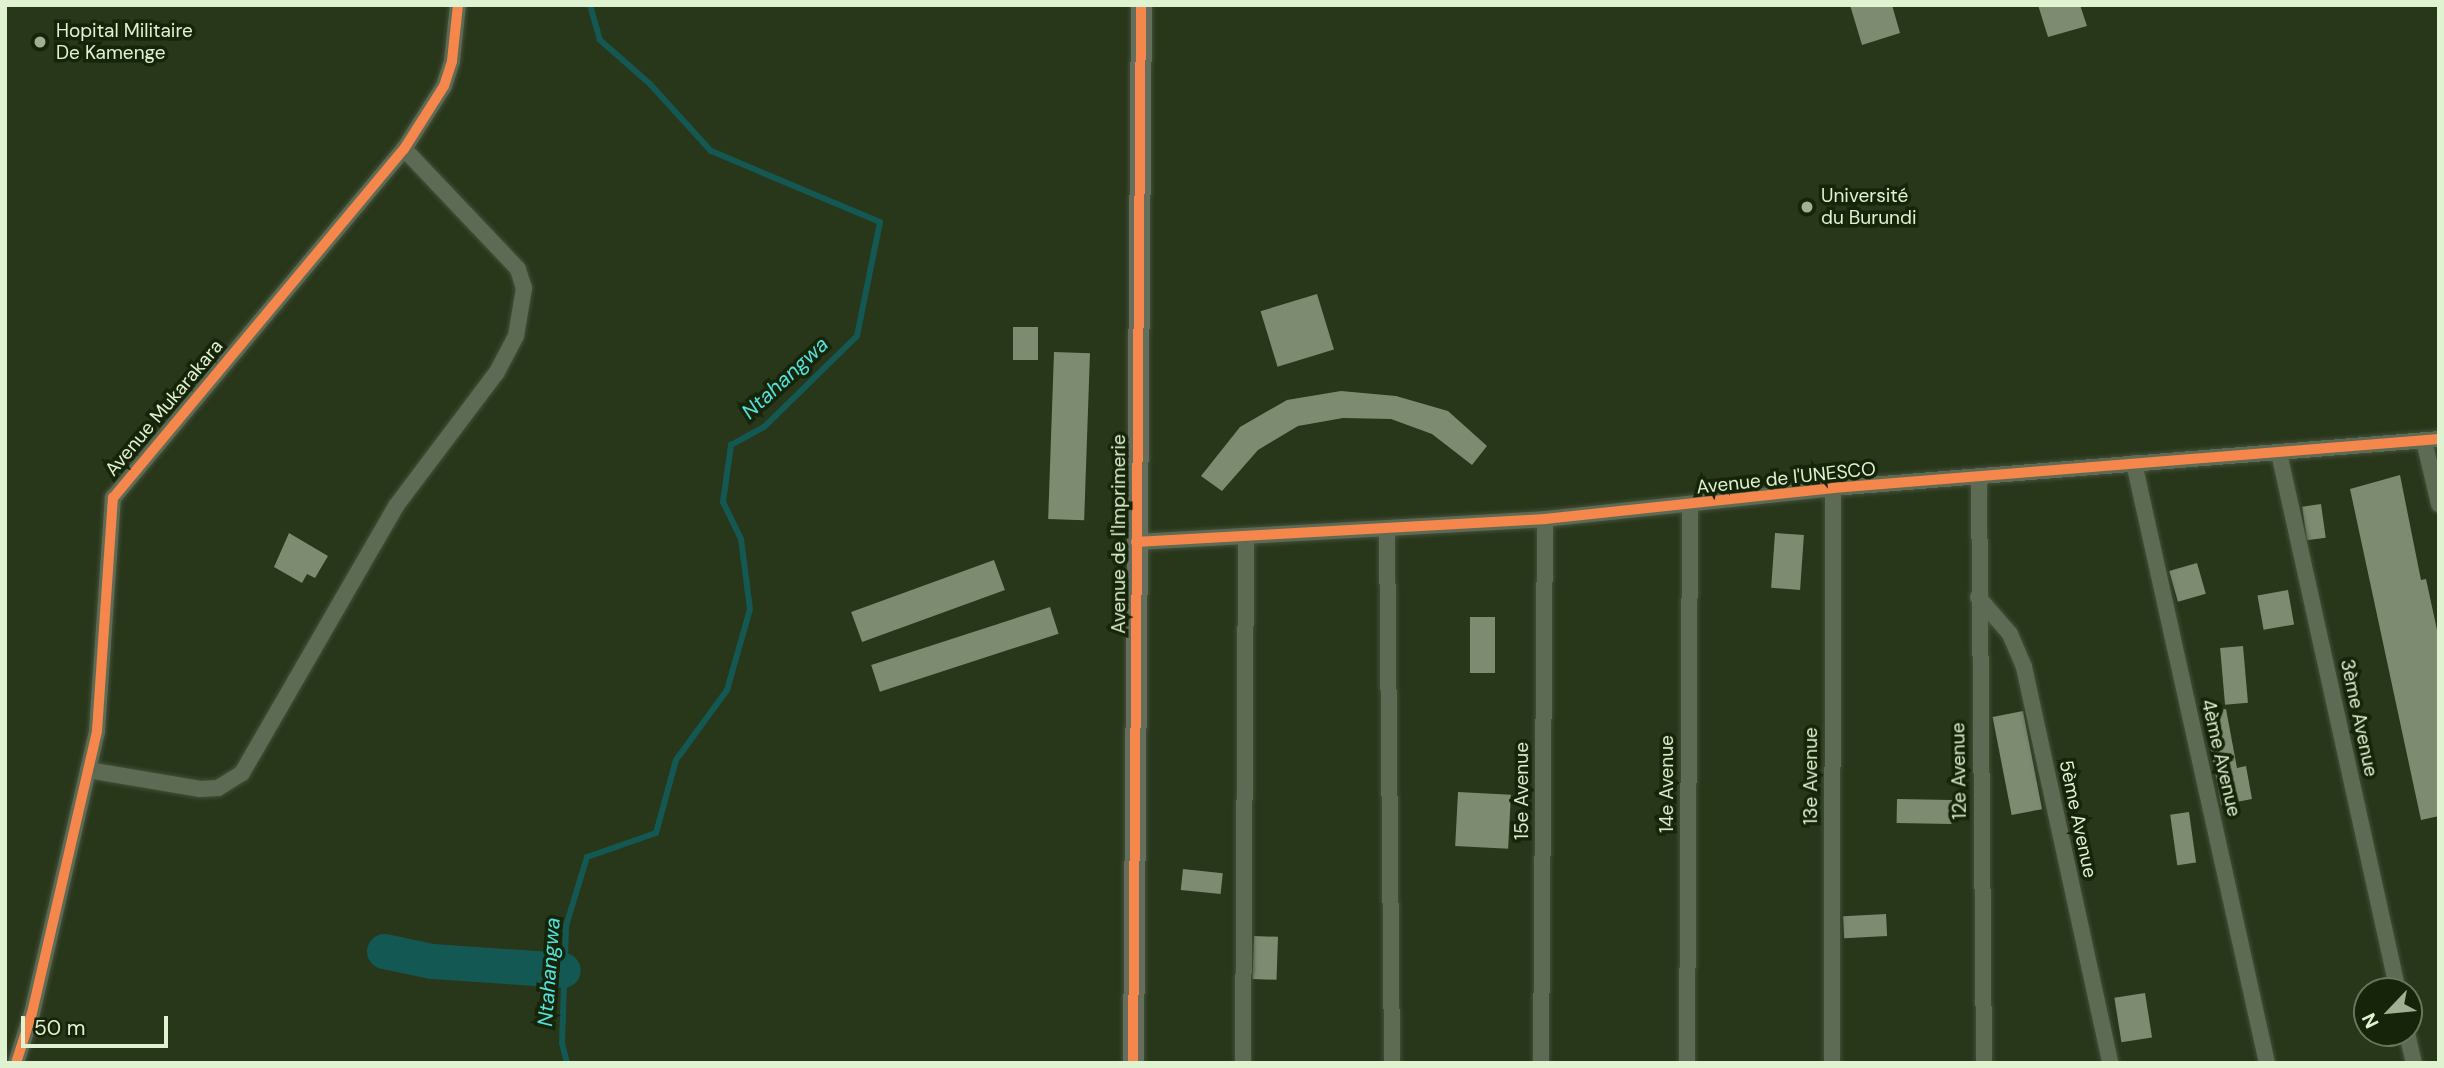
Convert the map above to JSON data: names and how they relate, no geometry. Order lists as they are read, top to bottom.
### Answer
{
  "streets": {
    "street": [
      "Avenue Mukarakara",
      "Avenue de l'UNESCO",
      "Avenue de l'Imprimerie",
      "3ème Avenue",
      "4ème Avenue",
      "12e Avenue",
      "13e Avenue",
      "14e Avenue",
      "15e Avenue",
      "5ème Avenue"
    ]
  },
  "crossings": [
    ["Avenue de l'UNESCO", "Avenue de l'Imprimerie"],
    ["Avenue de l'UNESCO", "3ème Avenue"],
    ["Avenue de l'UNESCO", "4ème Avenue"],
    ["Avenue de l'UNESCO", "12e Avenue"],
    ["Avenue de l'UNESCO", "13e Avenue"],
    ["Avenue de l'UNESCO", "14e Avenue"],
    ["Avenue de l'UNESCO", "15e Avenue"],
    ["12e Avenue", "5ème Avenue"]
  ],
  "water": ["Ntahangwa"],
  "places": ["Hopital Militaire De Kamenge", "Université du Burundi"],
  "scale_bar": "50 m",
  "north": "bottom left"
}
